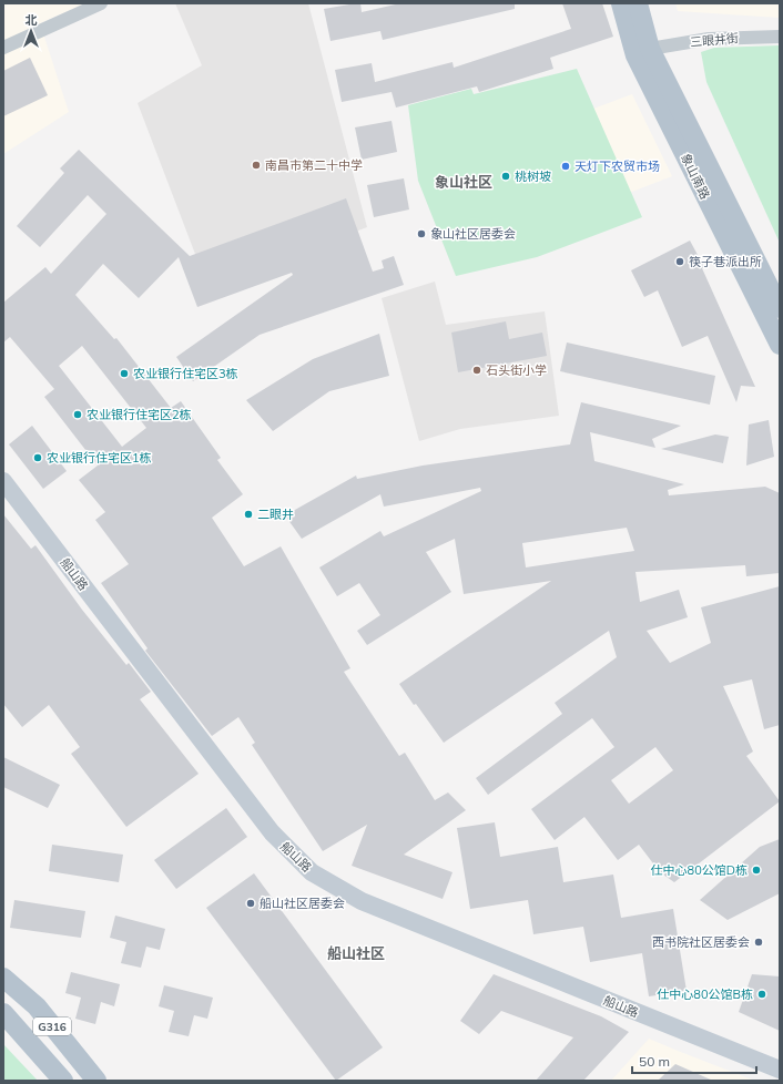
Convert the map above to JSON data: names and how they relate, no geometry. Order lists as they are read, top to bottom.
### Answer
{
  "streets": {
    "main road": ["象山南路", "G316"],
    "street": ["三眼井街", "船山路"]
  },
  "crossings": [
    ["三眼井街", "象山南路"]
  ],
  "districts": ["象山社区", "船山社区"],
  "places": [
    "南昌市第二十中学",
    "天灯下农贸市场",
    "桃树坡",
    "象山社区居委会",
    "筷子巷派出所",
    "石头街小学",
    "农业银行住宅区3栋",
    "农业银行住宅区2栋",
    "农业银行住宅区1栋",
    "二眼井",
    "仕中心80公馆D栋",
    "船山社区居委会",
    "西书院社区居委会",
    "仕中心80公馆B栋"
  ],
  "scale_bar": "50 m",
  "north": "top"
}
